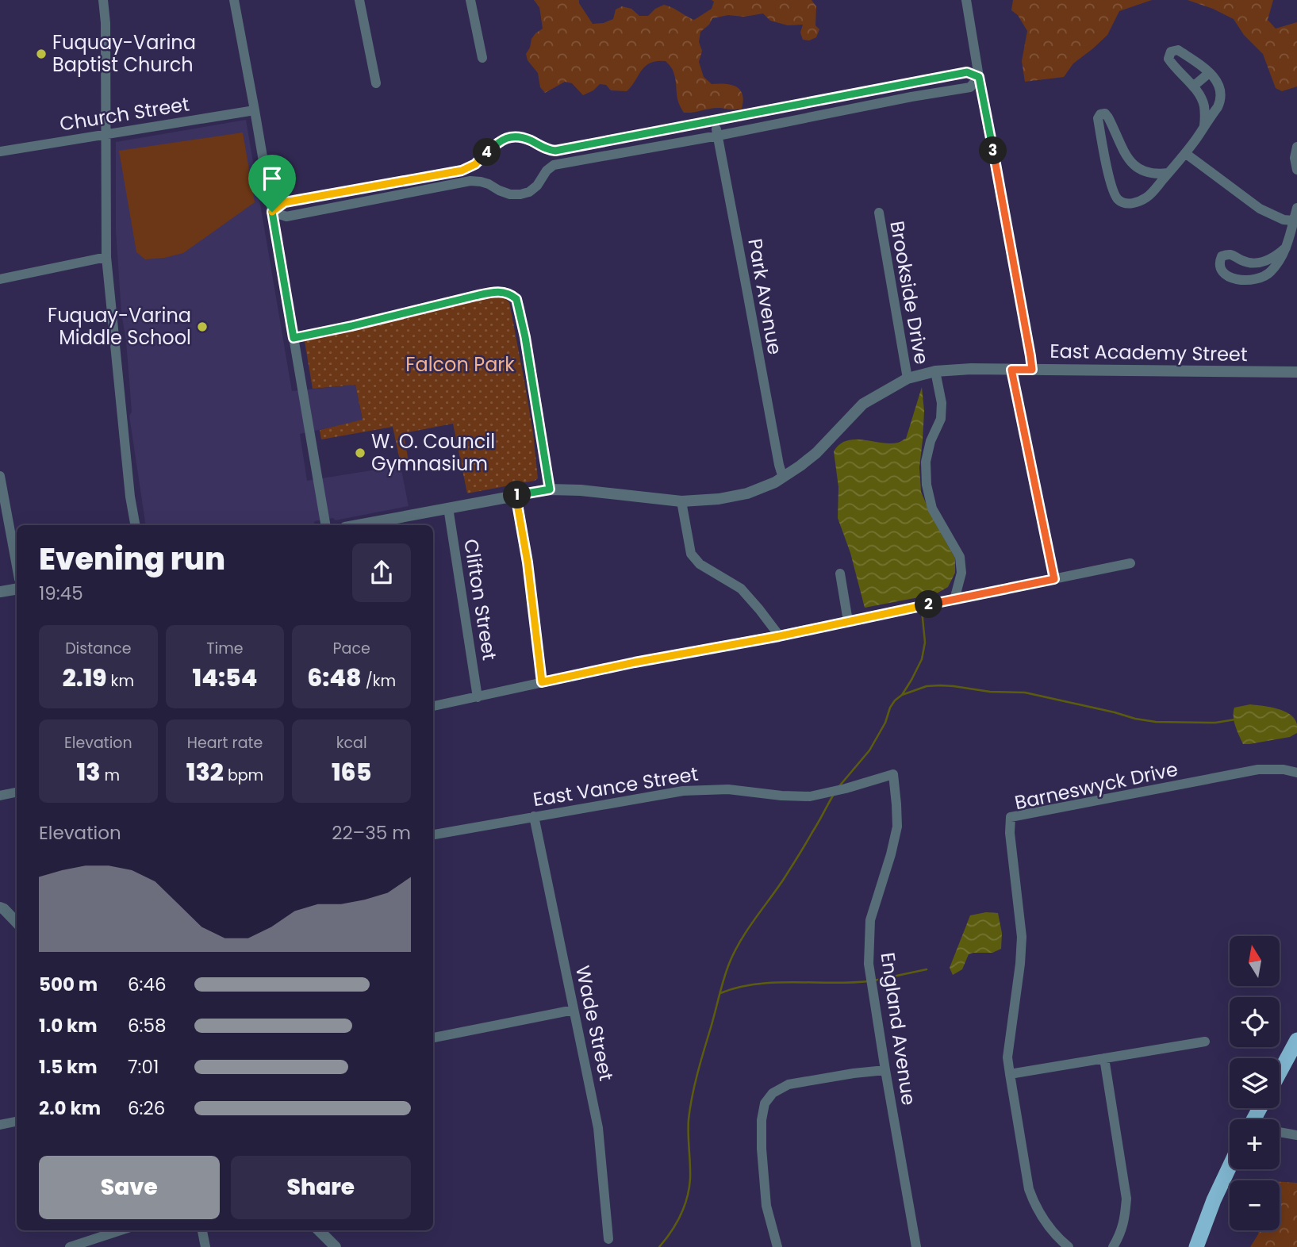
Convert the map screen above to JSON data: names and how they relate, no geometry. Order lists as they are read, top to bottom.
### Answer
{
  "streets": {
    "street": [
      "Church Street",
      "Brookside Drive",
      "Park Avenue",
      "East Academy Street",
      "Clifton Street",
      "Barneswyck Drive",
      "East Vance Street",
      "Wade Street",
      "England Avenue"
    ]
  },
  "crossings": [
    ["Brookside Drive", "East Academy Street"],
    ["Park Avenue", "East Academy Street"],
    ["East Academy Street", "Clifton Street"],
    ["East Vance Street", "Wade Street"],
    ["East Vance Street", "England Avenue"]
  ],
  "parks": ["Falcon Park"],
  "places": ["Fuquay-Varina Baptist Church", "Fuquay-Varina Middle School", "W. O. Council Gymnasium"],
  "north": "top",
  "page": {
    "pins": [
      "3",
      "4",
      "1",
      "2"
    ],
    "heading": ["Evening run", "19:45"],
    "stats": [
      ["Distance", "2.19 km"],
      ["Time", "14:54"],
      ["Pace", "6:48 /km"],
      ["Elevation", "13 m"],
      ["Heart rate", "132 bpm"],
      ["kcal", "165"]
    ],
    "chart": ["Elevation", "22–35 m"],
    "map_buttons": ["+", "−"],
    "list": [
      {
        "name": "500 m",
        "note": "6:46"
      },
      {
        "name": "1.0 km",
        "note": "6:58"
      },
      {
        "name": "1.5 km",
        "note": "7:01"
      },
      {
        "name": "2.0 km",
        "note": "6:26"
      }
    ],
    "buttons": ["Save", "Share"]
  }
}
